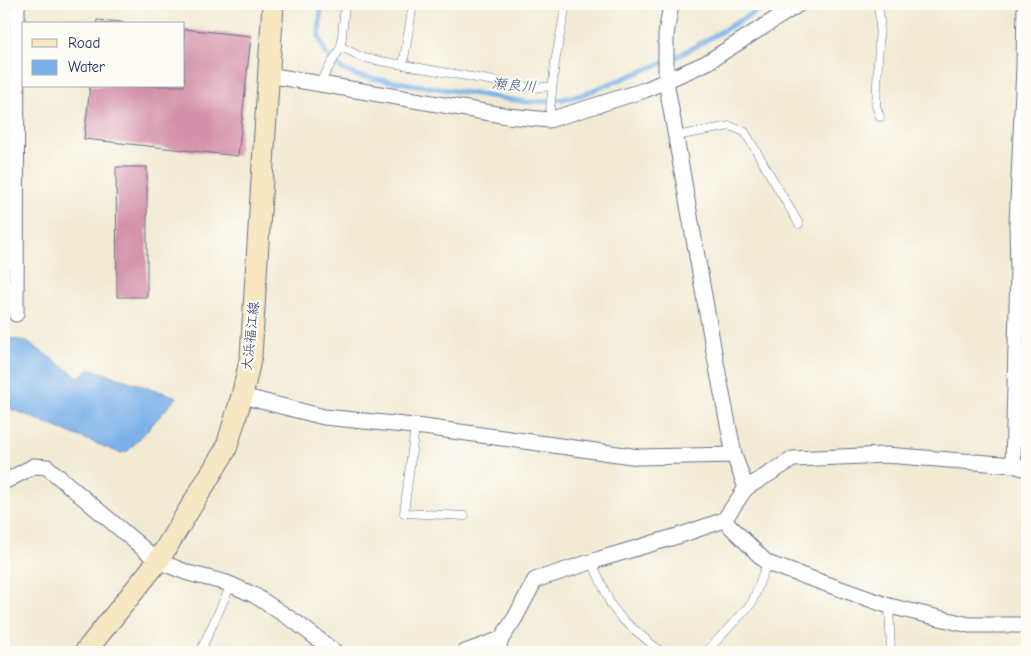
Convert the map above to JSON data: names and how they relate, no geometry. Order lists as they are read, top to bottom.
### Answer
{
  "streets": {
    "main road": ["大浜福江線"]
  },
  "water": ["瀬良川"],
  "legend": ["Road", "Water"]
}
